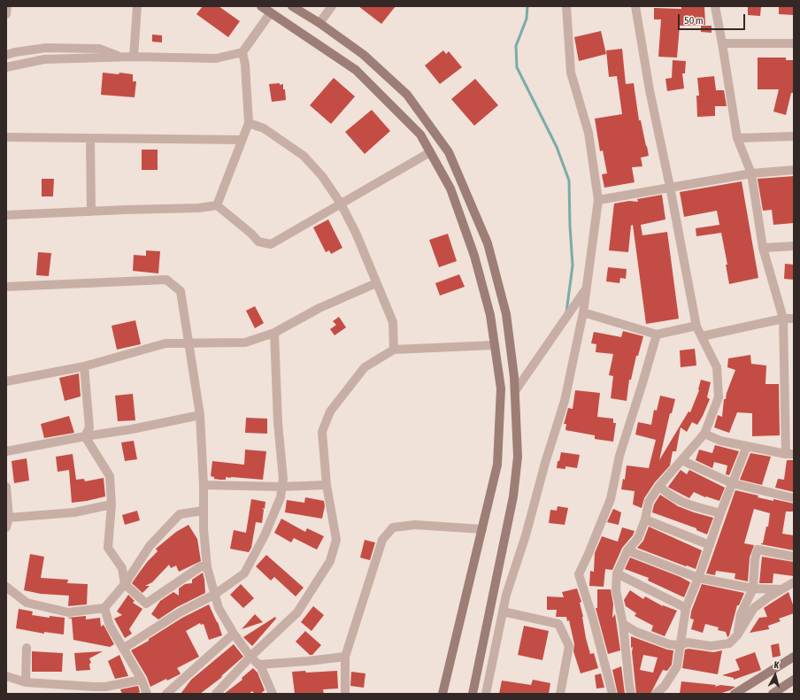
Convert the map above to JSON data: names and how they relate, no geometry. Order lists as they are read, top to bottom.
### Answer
{
  "scale_bar": "50 m",
  "north": "top"
}
